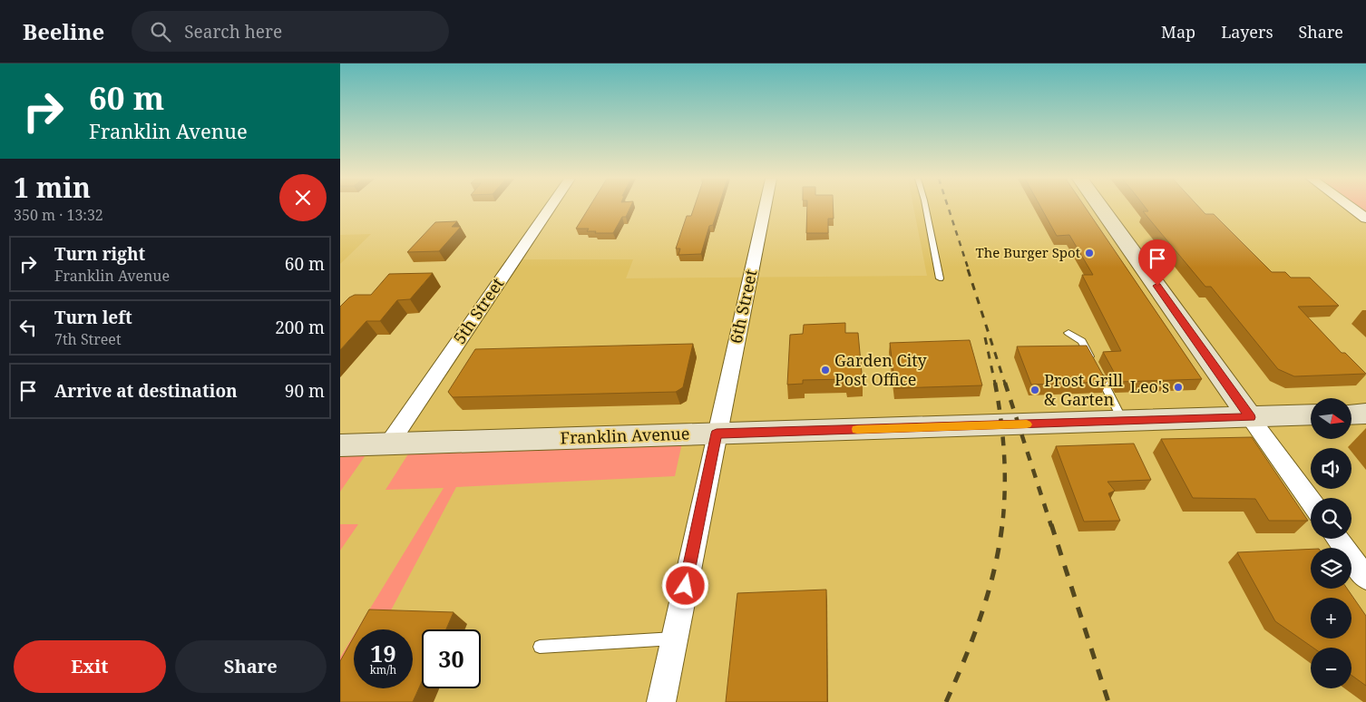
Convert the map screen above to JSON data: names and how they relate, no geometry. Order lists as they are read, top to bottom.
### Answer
{
  "streets": {
    "main road": ["Franklin Avenue"],
    "street": ["6th Street", "5th Street"]
  },
  "crossings": [
    ["6th Street", "Franklin Avenue"],
    ["5th Street", "Franklin Avenue"]
  ],
  "places": [
    "The Burger Spot",
    "Garden City Post Office",
    "Leo's",
    "Prost Grill & Garten"
  ],
  "north": "right",
  "page": {
    "header": "Beeline",
    "search": "Search here",
    "nav": ["Map", "Layers", "Share"],
    "turn": ["60 m", "Franklin Avenue"],
    "heading": ["1 min", "350 m · 13:32"],
    "list": [
      {
        "name": "Turn right",
        "note": "Franklin Avenue",
        "value": "60 m"
      },
      {
        "name": "Turn left",
        "note": "7th Street",
        "value": "200 m"
      },
      {
        "name": "Arrive at destination",
        "value": "90 m"
      }
    ],
    "map_buttons": ["+", "−"],
    "speed": "19 km/h",
    "limit": "30",
    "buttons": ["Exit", "Share"]
  }
}
